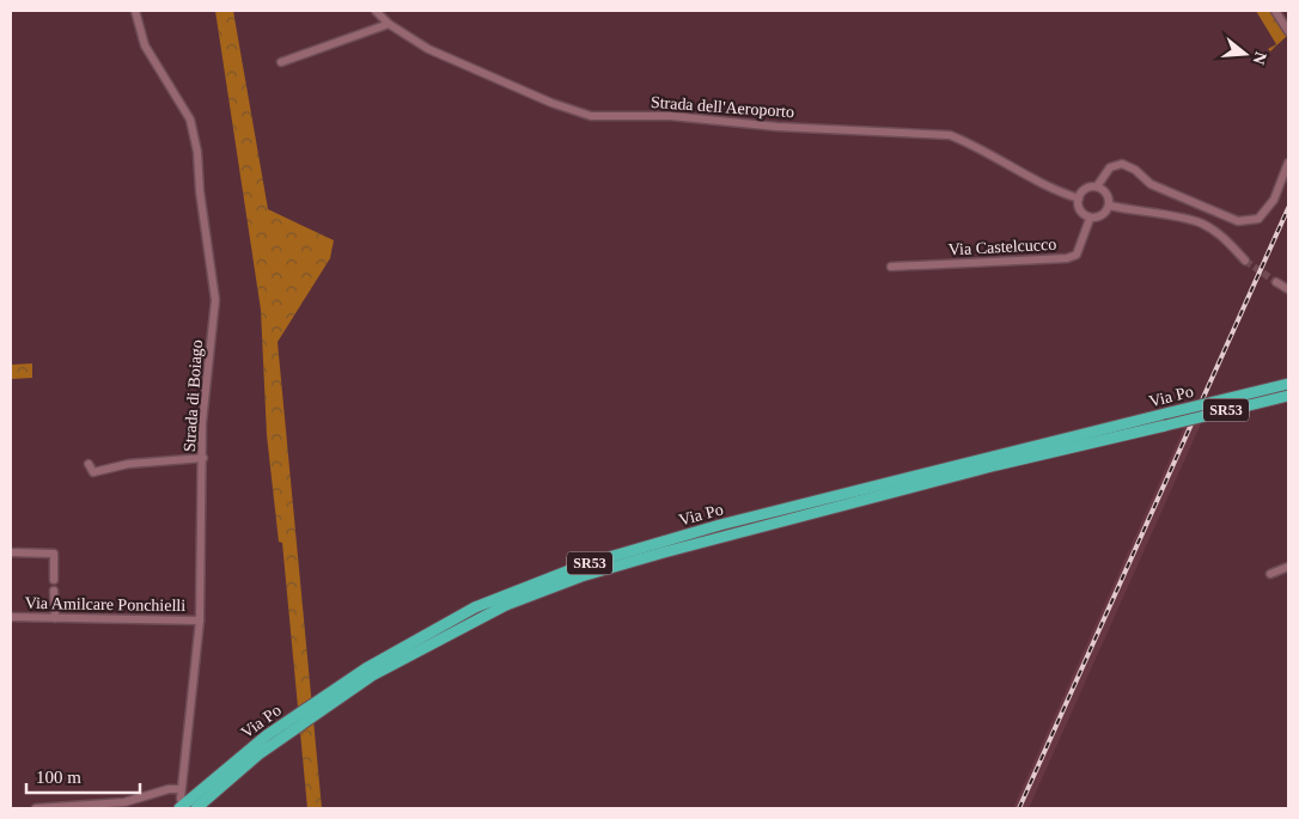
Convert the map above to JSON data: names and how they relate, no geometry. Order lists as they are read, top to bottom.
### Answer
{
  "streets": {
    "highway": ["Via Po", "SR53"],
    "street": [
      "Strada dell'Aeroporto",
      "Via Castelcucco",
      "Strada di Boiago",
      "Via Amilcare Ponchielli"
    ]
  },
  "crossings": [
    ["Strada dell'Aeroporto", "Via Castelcucco"],
    ["Strada di Boiago", "Via Po"],
    ["Strada di Boiago", "Via Amilcare Ponchielli"]
  ],
  "scale_bar": "100 m",
  "north": "right"
}
